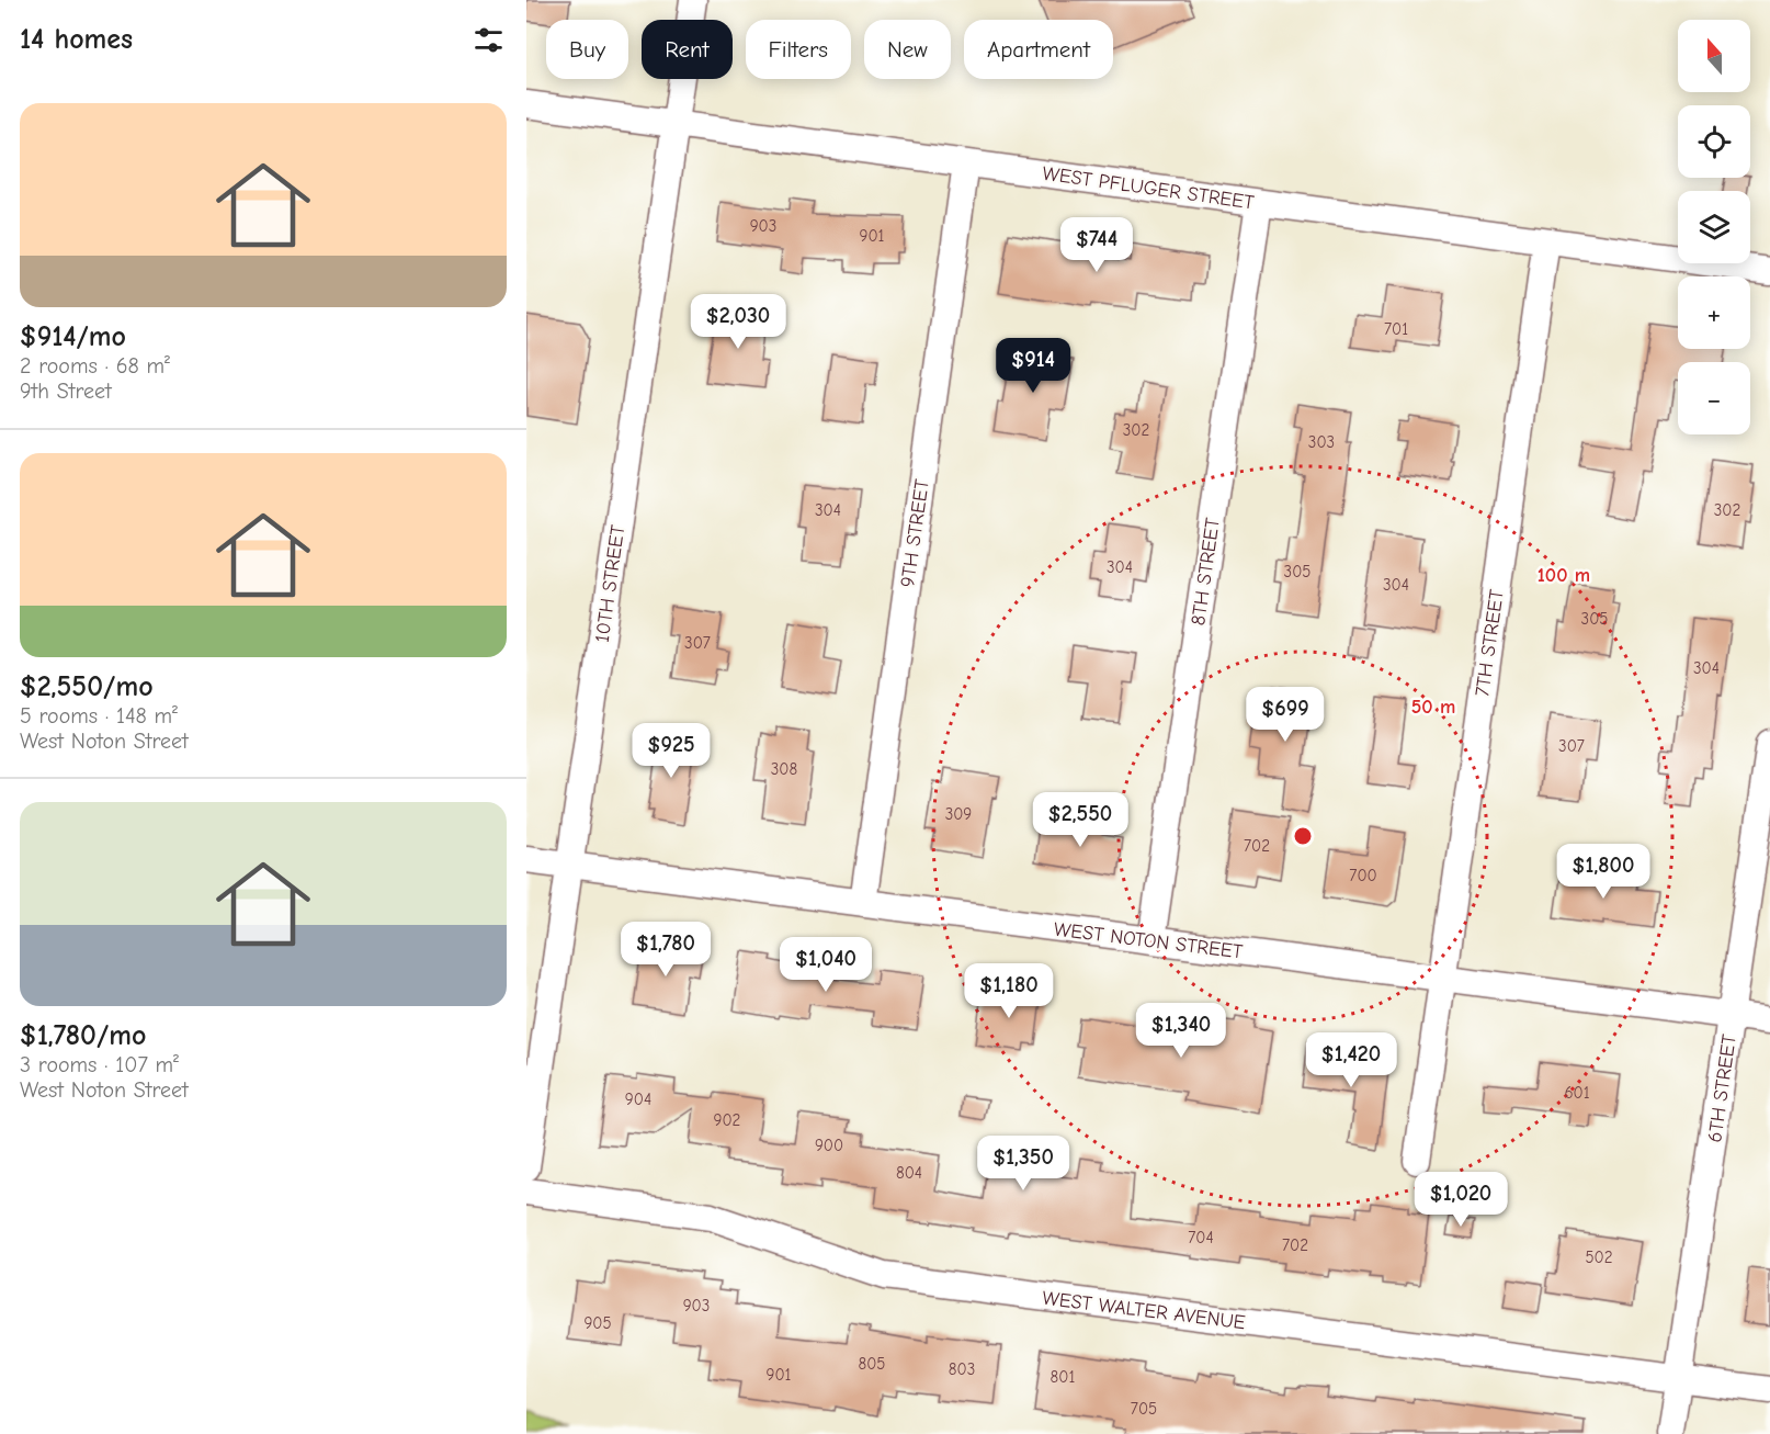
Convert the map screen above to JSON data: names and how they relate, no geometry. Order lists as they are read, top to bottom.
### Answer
{
  "streets": {
    "street": [
      "WEST PFLUGER STREET",
      "9TH STREET",
      "8TH STREET",
      "10TH STREET",
      "7TH STREET",
      "WEST NOTON STREET",
      "6TH STREET",
      "WEST WALTER AVENUE"
    ]
  },
  "crossings": [
    ["WEST PFLUGER STREET", "9TH STREET"],
    ["WEST PFLUGER STREET", "8TH STREET"],
    ["WEST PFLUGER STREET", "10TH STREET"],
    ["WEST PFLUGER STREET", "7TH STREET"],
    ["9TH STREET", "WEST NOTON STREET"],
    ["8TH STREET", "WEST NOTON STREET"],
    ["10TH STREET", "WEST NOTON STREET"],
    ["7TH STREET", "WEST NOTON STREET"],
    ["WEST NOTON STREET", "6TH STREET"],
    ["6TH STREET", "WEST WALTER AVENUE"]
  ],
  "house_numbers": [
    "903",
    "901",
    "701",
    "302",
    "303",
    "304",
    "302",
    "304",
    "305",
    "304",
    "305",
    "307",
    "304",
    "307",
    "308",
    "309",
    "702",
    "700",
    "601",
    "904",
    "902",
    "900",
    "804",
    "704",
    "702",
    "502",
    "903",
    "905",
    "805",
    "803",
    "901",
    "801",
    "705"
  ],
  "north": "top",
  "page": {
    "heading": "14 homes",
    "map_buttons": ["+", "−"],
    "chip": [
      "Buy",
      "Rent",
      "Filters",
      "New",
      "Apartment"
    ],
    "list": [
      {
        "name": "$914/mo",
        "note": "2 rooms · 68 m² · 9th Street"
      },
      {
        "name": "$2,550/mo",
        "note": "5 rooms · 148 m² · West Noton Street"
      },
      {
        "name": "$1,780/mo",
        "note": "3 rooms · 107 m² · West Noton Street"
      }
    ],
    "price": [
      "$744",
      "$2,030",
      "$914",
      "$699",
      "$925",
      "$2,550",
      "$1,800",
      "$1,780",
      "$1,040",
      "$1,180",
      "$1,340",
      "$1,420",
      "$1,350",
      "$1,020"
    ]
  },
  "rings": ["100 m", "50 m"]
}
